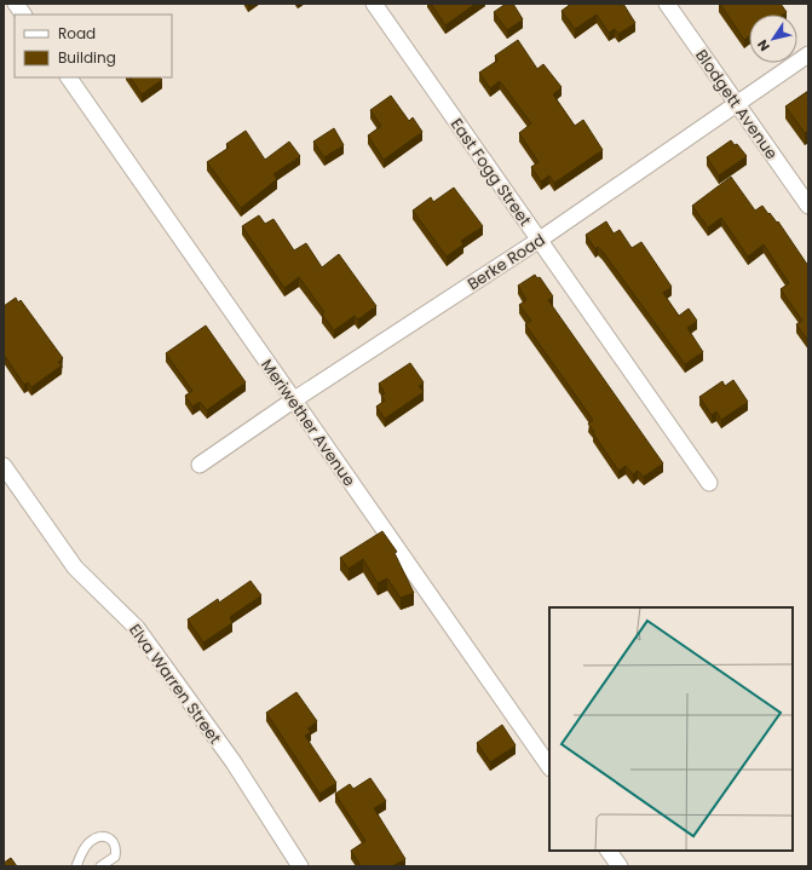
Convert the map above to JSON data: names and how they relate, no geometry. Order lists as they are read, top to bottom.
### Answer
{
  "streets": {
    "street": [
      "Blodgett Avenue",
      "East Fogg Street",
      "Berke Road",
      "Meriwether Avenue",
      "Elva Warren Street"
    ]
  },
  "crossings": [
    ["Blodgett Avenue", "Berke Road"],
    ["East Fogg Street", "Berke Road"],
    ["Berke Road", "Meriwether Avenue"]
  ],
  "legend": ["Road", "Building"],
  "north": "bottom left"
}
